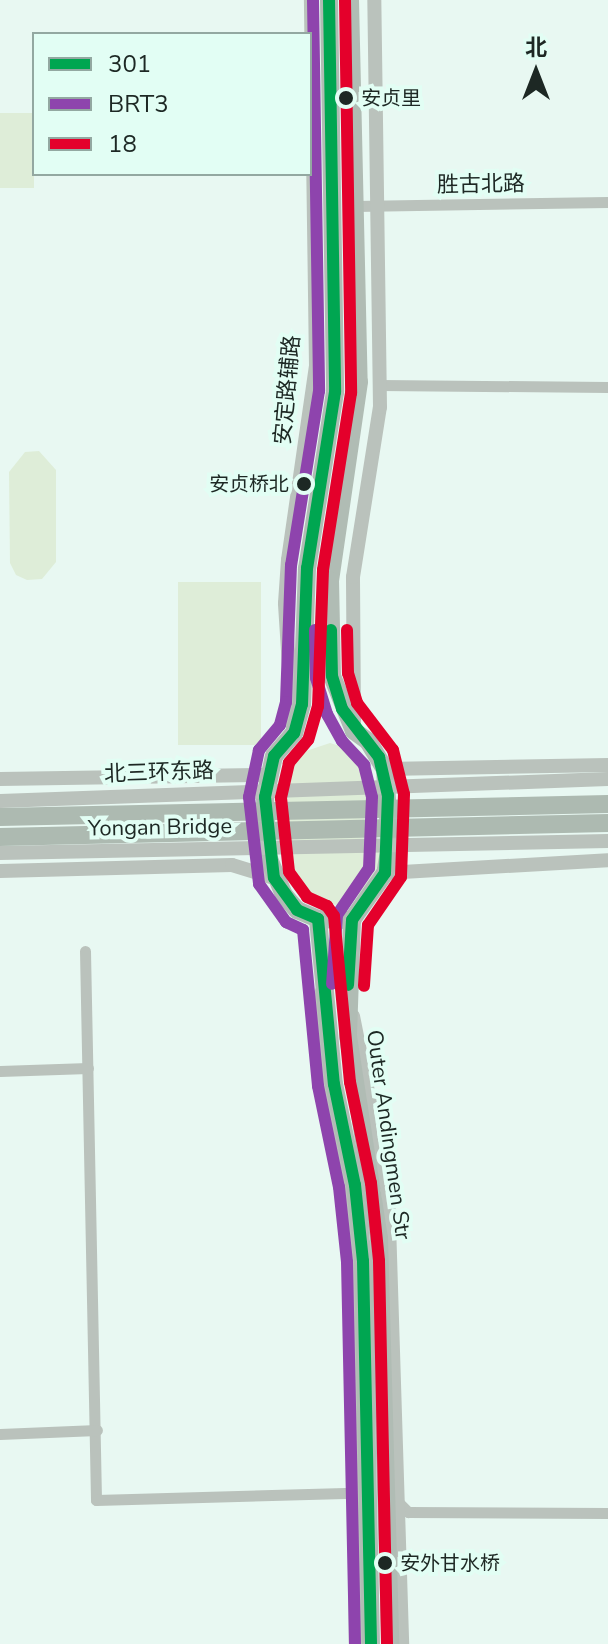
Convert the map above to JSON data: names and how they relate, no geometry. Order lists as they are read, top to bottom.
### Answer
{
  "streets": {
    "main road": ["Outer Andingmen Str"],
    "street": [
      "胜古北路",
      "安定路辅路",
      "北三环东路",
      "Yongan Bridge"
    ]
  },
  "places": ["安贞里", "安贞桥北", "安外甘水桥"],
  "lines": ["transit line 301", "transit line BRT3", "transit line 18"],
  "legend": ["301", "BRT3", "18"],
  "north": "top"
}
